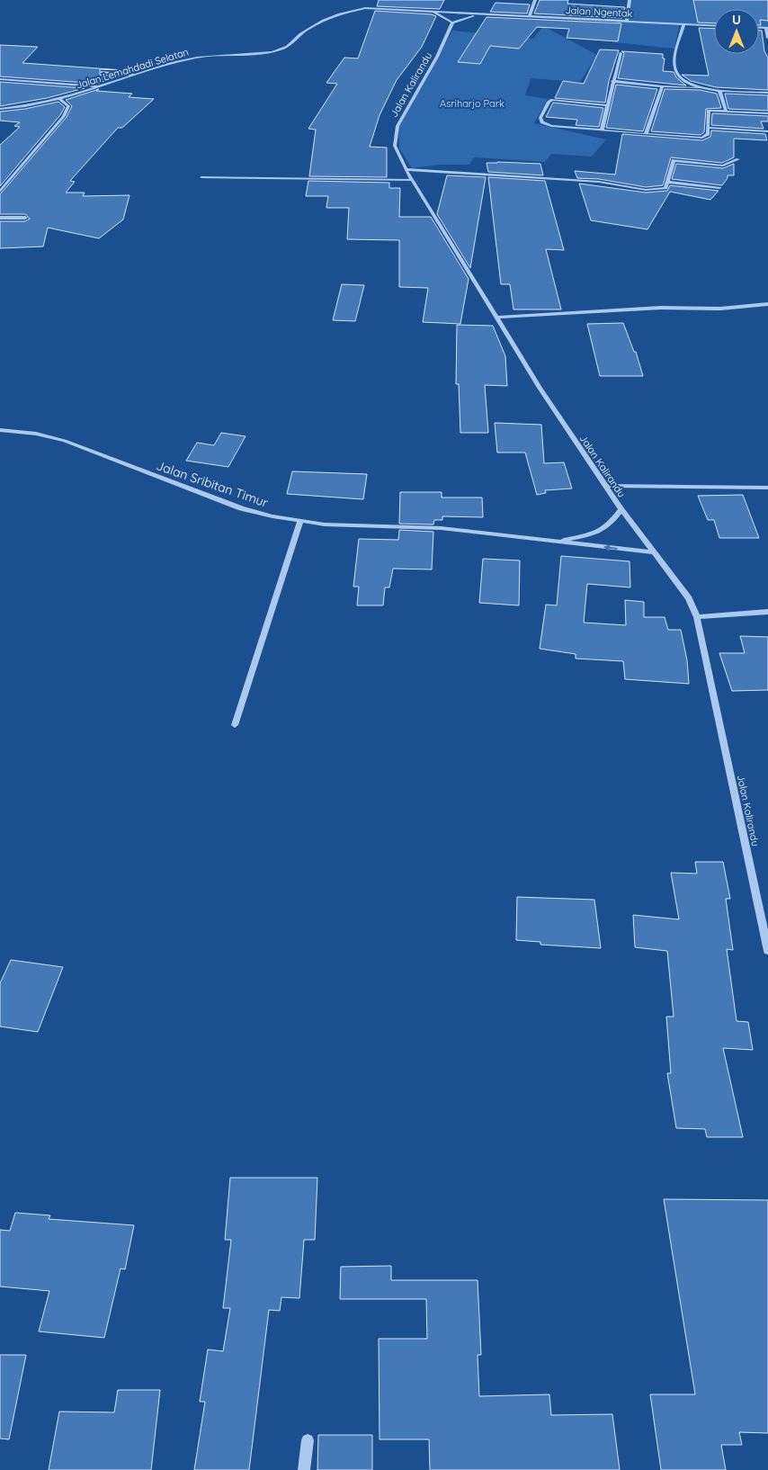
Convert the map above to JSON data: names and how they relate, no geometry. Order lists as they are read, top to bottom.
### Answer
{
  "streets": {
    "street": [
      "Jalan Ngentak",
      "Jalan Lemahdadi Selatan",
      "Jalan Kalirandu",
      "Jalan Sribitan Timur"
    ]
  },
  "crossings": [
    ["Jalan Ngentak", "Jalan Lemahdadi Selatan"],
    ["Jalan Kalirandu", "Jalan Sribitan Timur"]
  ],
  "parks": ["Asriharjo Park"],
  "north": "top"
}
